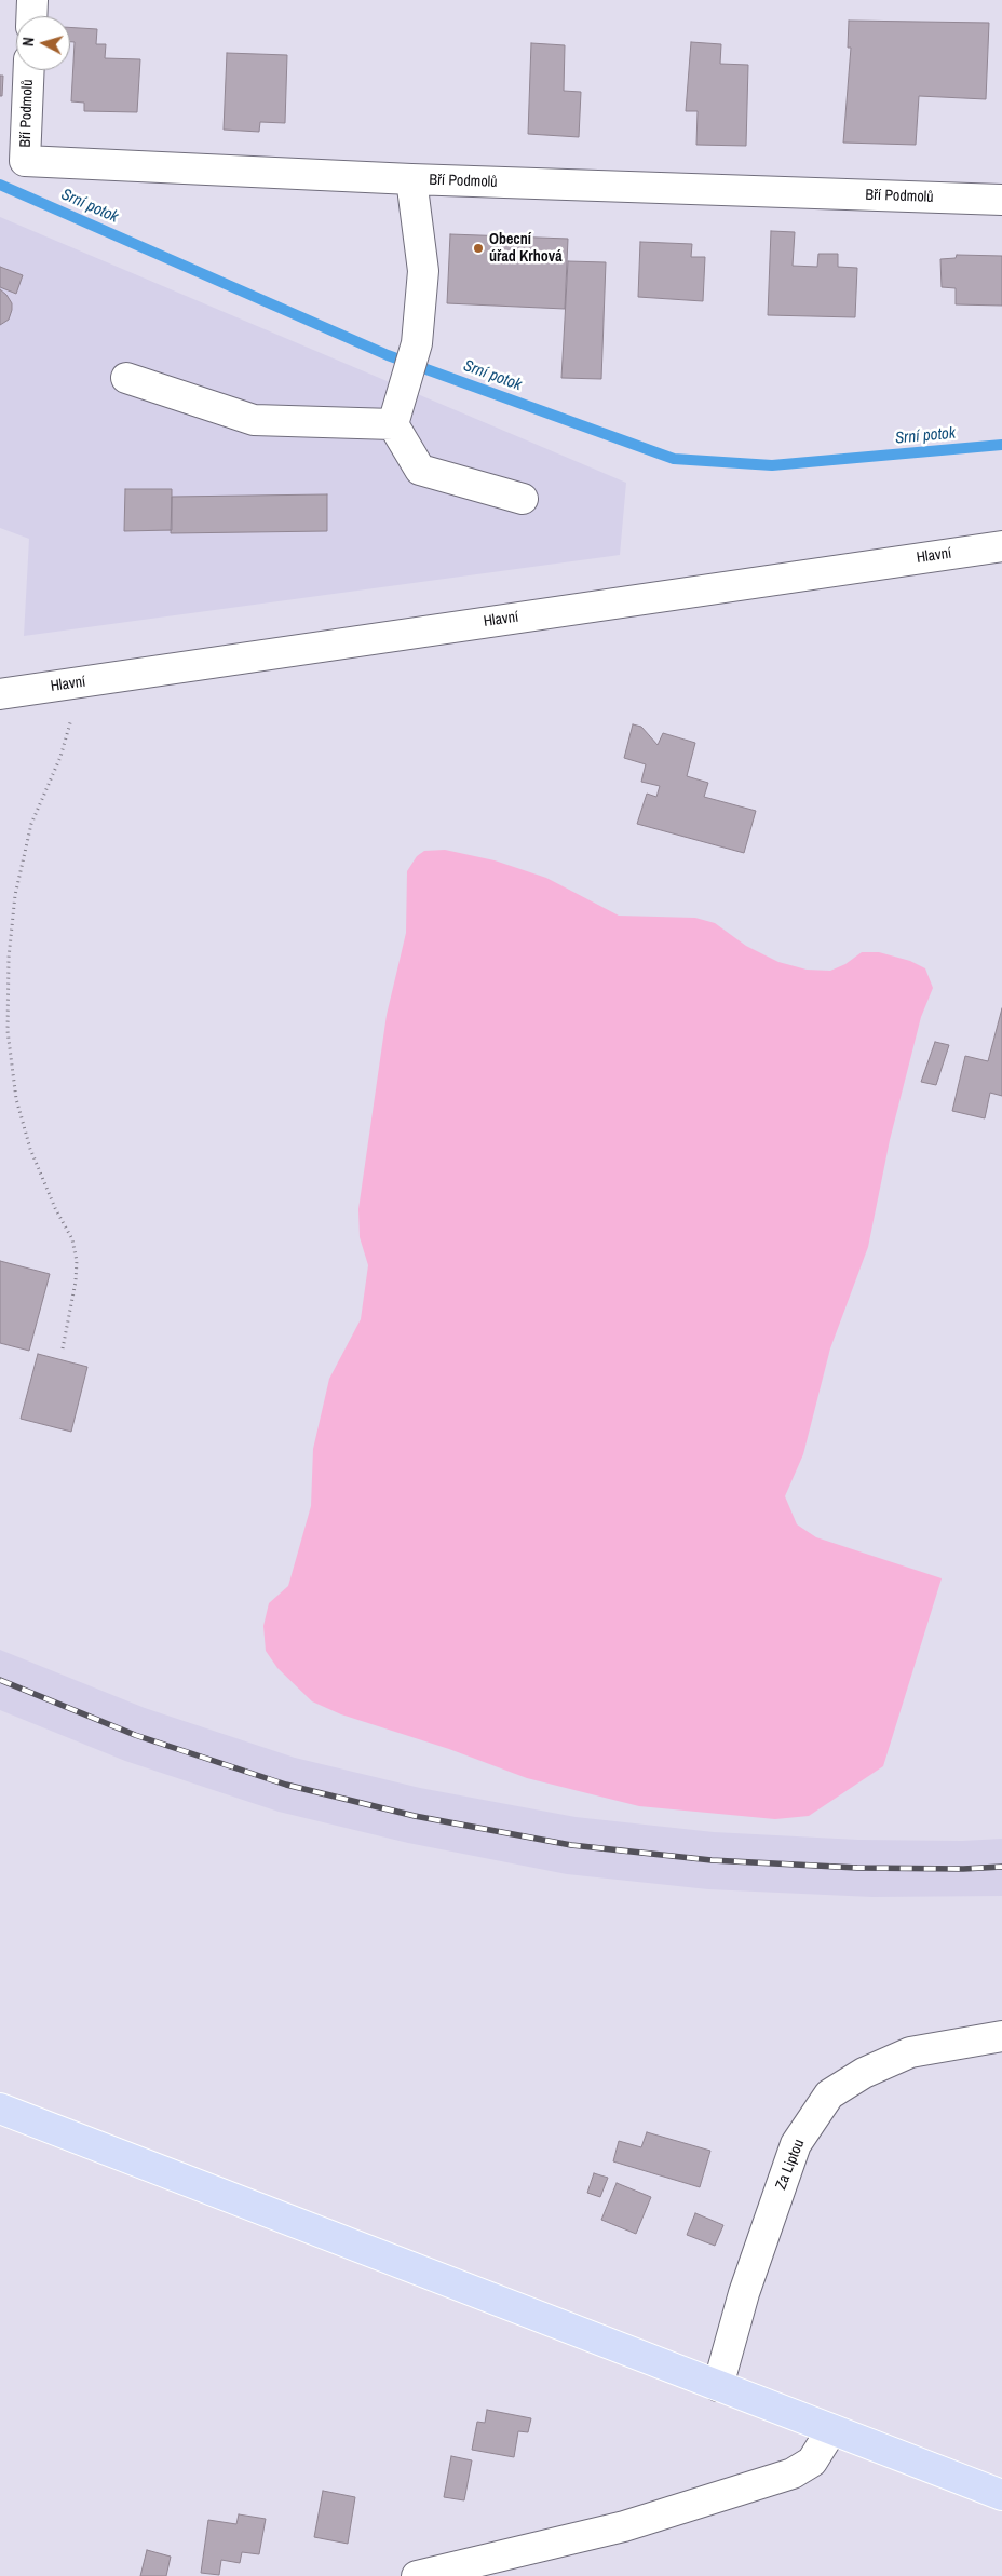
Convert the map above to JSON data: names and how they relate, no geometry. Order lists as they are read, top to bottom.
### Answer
{
  "streets": {
    "street": ["Bří Podmolů", "Hlavní", "Za Liptou"]
  },
  "water": ["Srní potok"],
  "places": ["Obecní úřad Krhová"],
  "north": "left"
}
